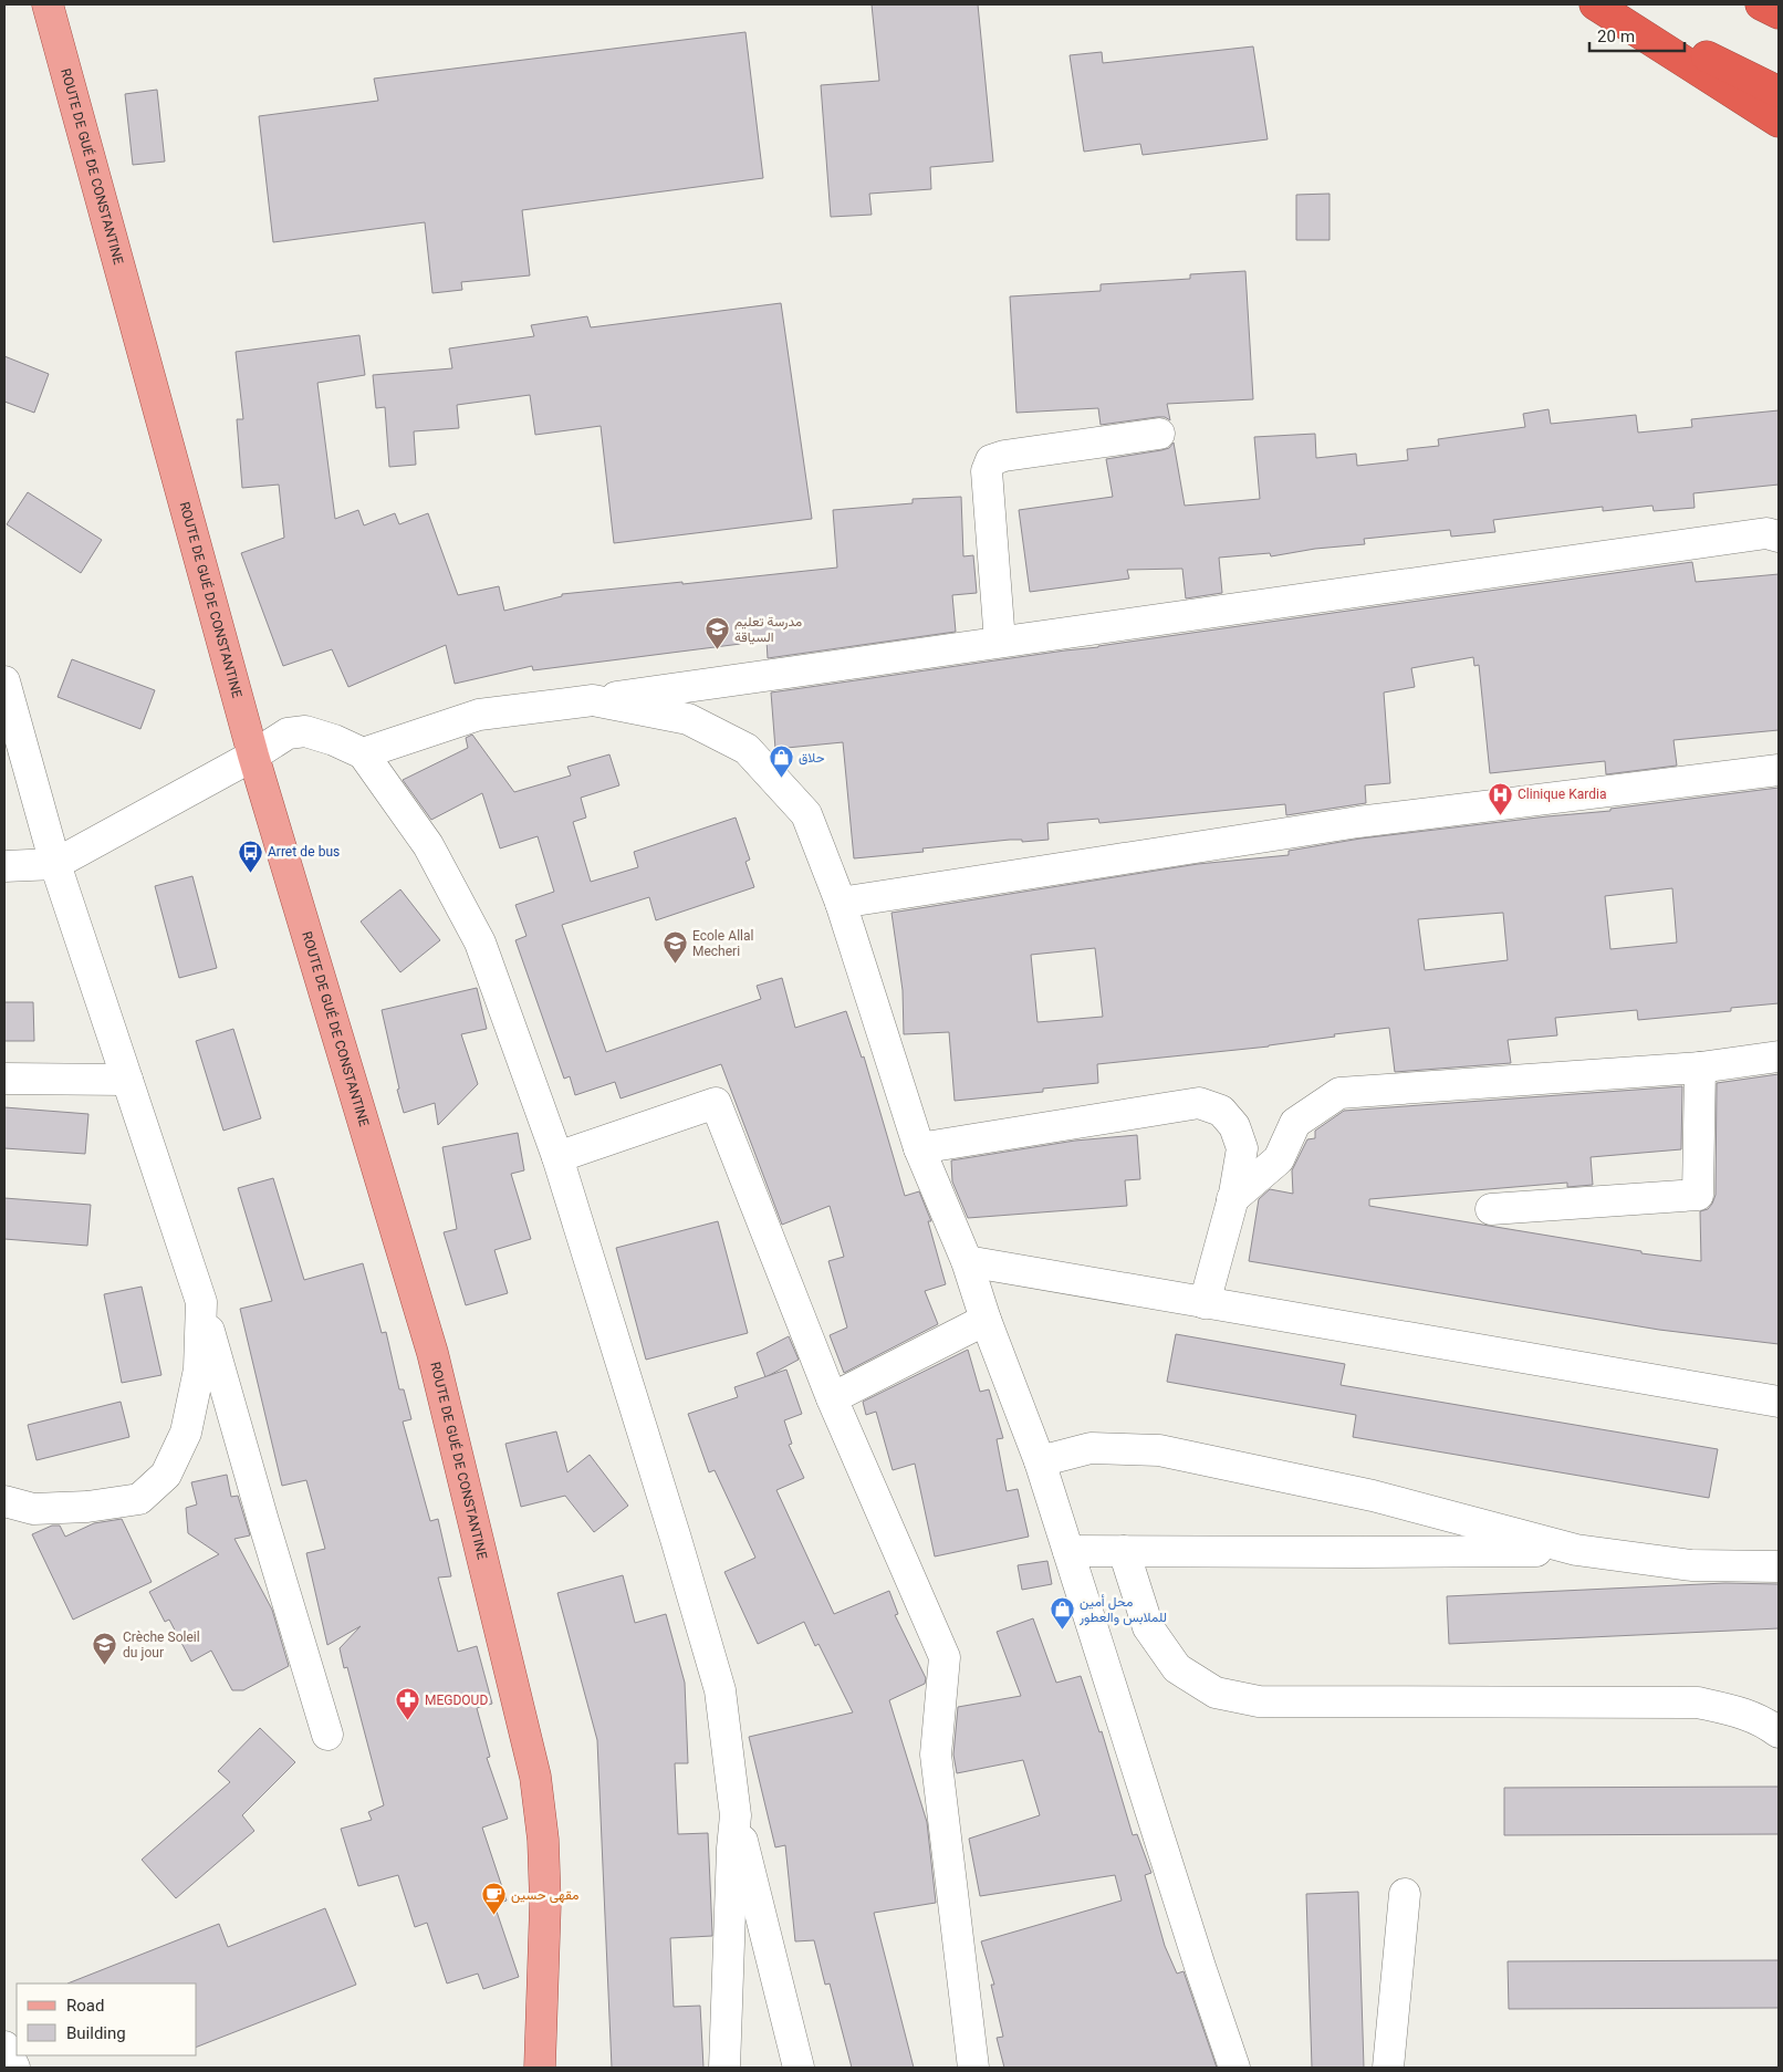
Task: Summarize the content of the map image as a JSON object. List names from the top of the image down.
{
  "streets": {
    "main road": ["ROUTE DE GUÉ DE CONSTANTINE"]
  },
  "places": {
    "school or university": ["مدرسة تعليم السياقة", "Ecole Allal Mecheri", "Crèche Soleil du jour"],
    "shop": ["حلاق", "محل أمين للملابس والعطور"],
    "hospital": ["Clinique Kardia"],
    "bus stop": ["Arret de bus"],
    "pharmacy": ["MEGDOUD"],
    "cafe": ["مقهى حسين"]
  },
  "legend": ["Road", "Building"],
  "scale_bar": "20 m"
}
